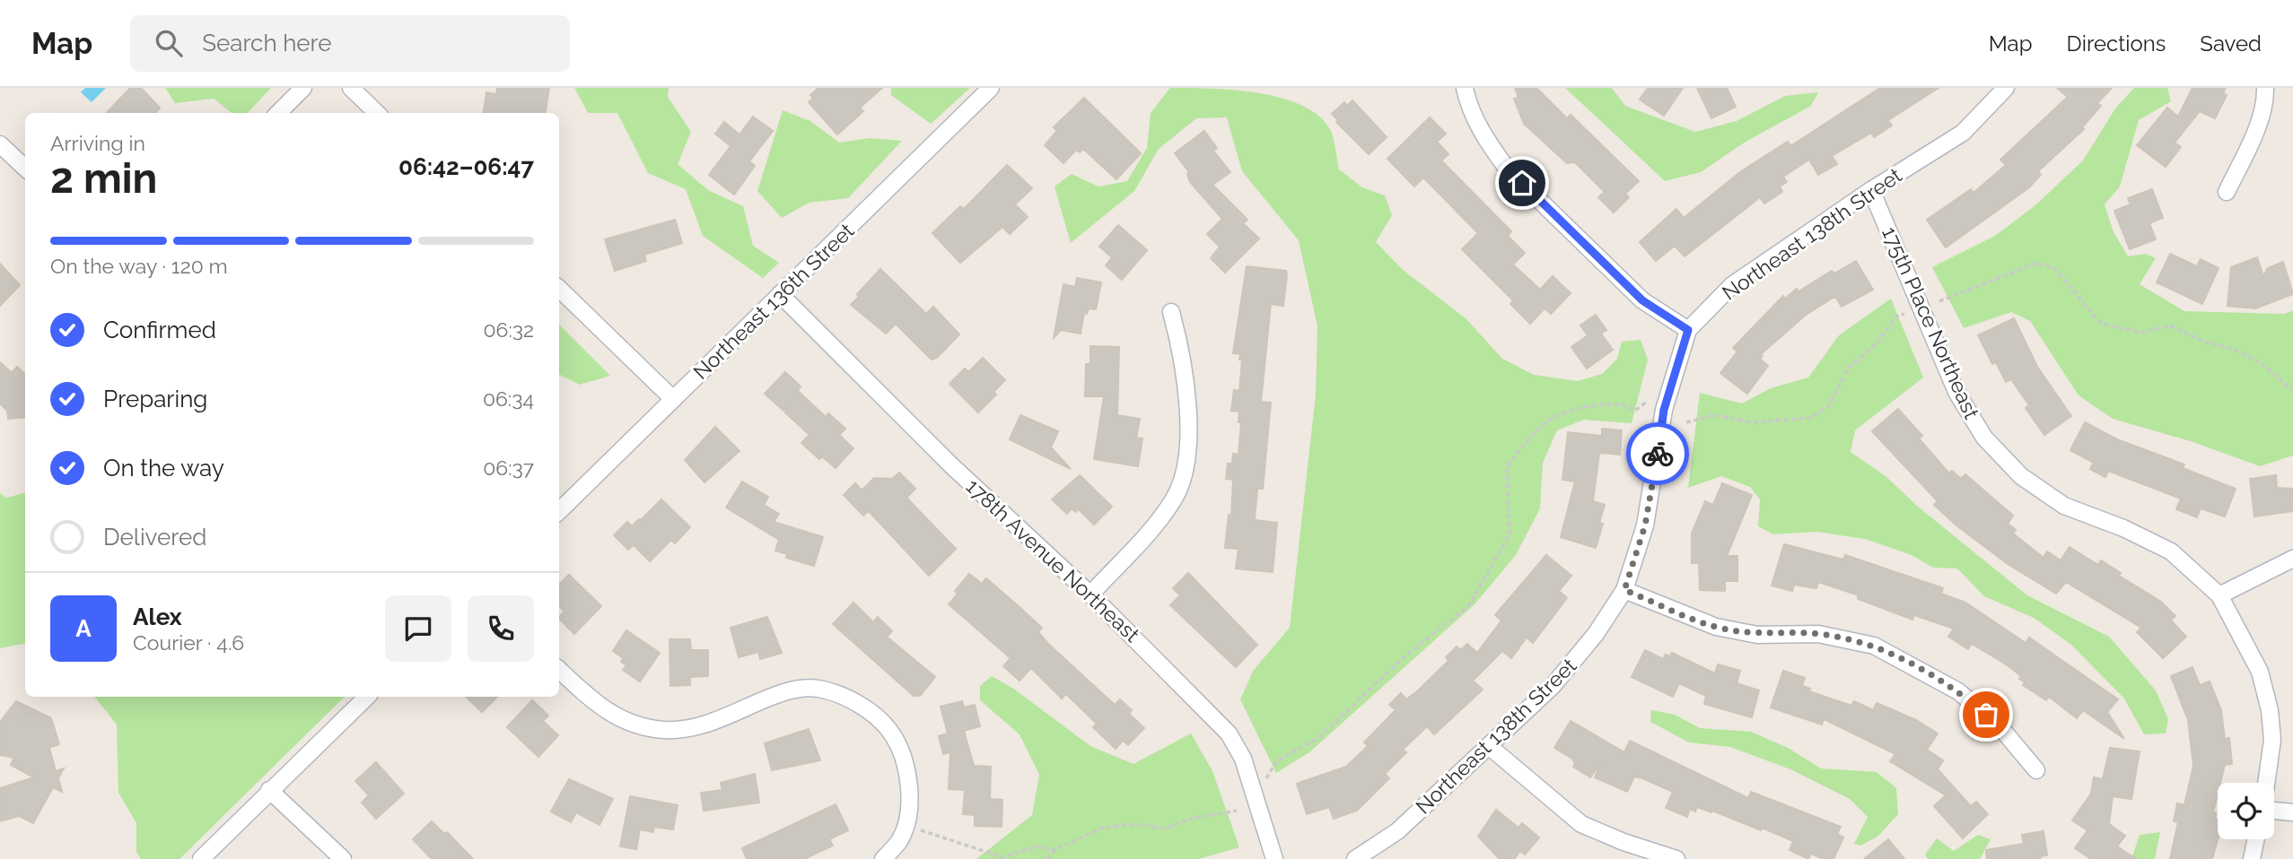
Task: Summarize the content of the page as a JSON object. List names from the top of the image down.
{
  "streets": {
    "street": [
      "Northeast 138th Street",
      "Northeast 136th Street",
      "175th Place Northeast",
      "178th Avenue Northeast"
    ]
  },
  "crossings": [
    ["Northeast 138th Street", "175th Place Northeast"],
    ["Northeast 136th Street", "178th Avenue Northeast"]
  ],
  "page": {
    "header": "Map",
    "search": "Search here",
    "nav": ["Map", "Directions", "Saved"],
    "heading": ["2 min", "Arriving in", "06:42–06:47"],
    "panel": ["Alex", "Courier · 4.6"],
    "bar": "On the way · 120 m",
    "list": [
      ["Confirmed", "06:32"],
      ["Preparing", "06:34"],
      ["On the way", "06:37"],
      "Delivered"
    ],
    "round": "A"
  }
}
